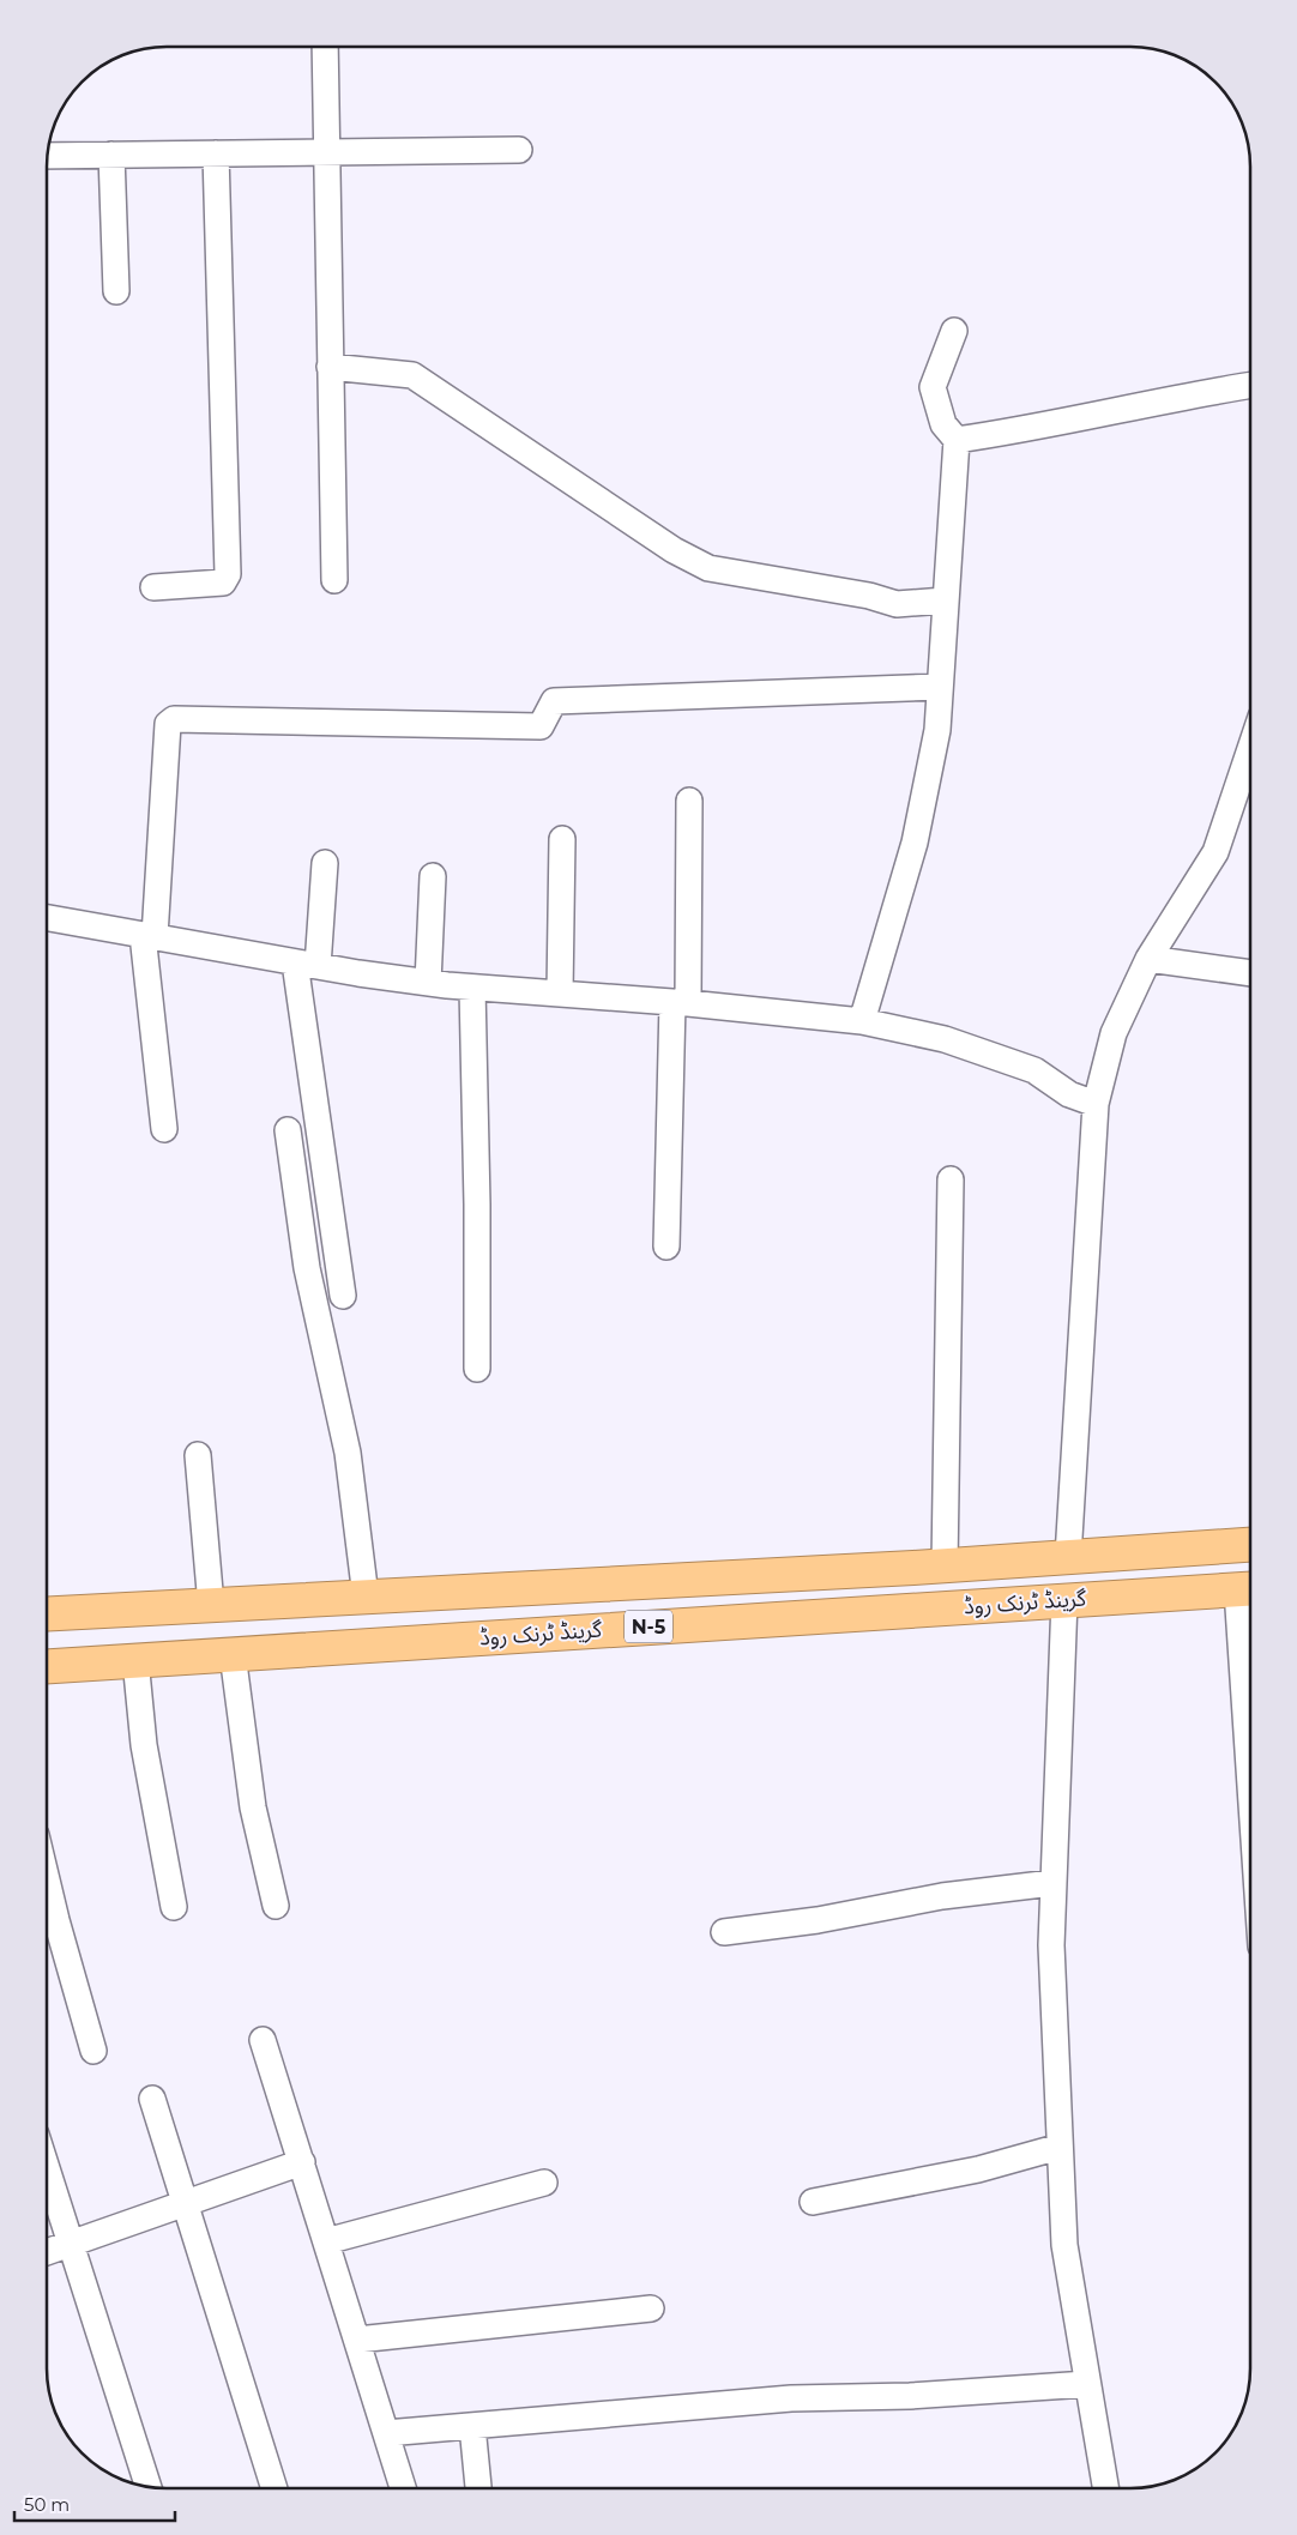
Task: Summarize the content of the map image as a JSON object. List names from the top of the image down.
{
  "streets": {
    "highway": ["گرینڈ ٹرنک روڈ", "N-5"]
  },
  "scale_bar": "50 m"
}
